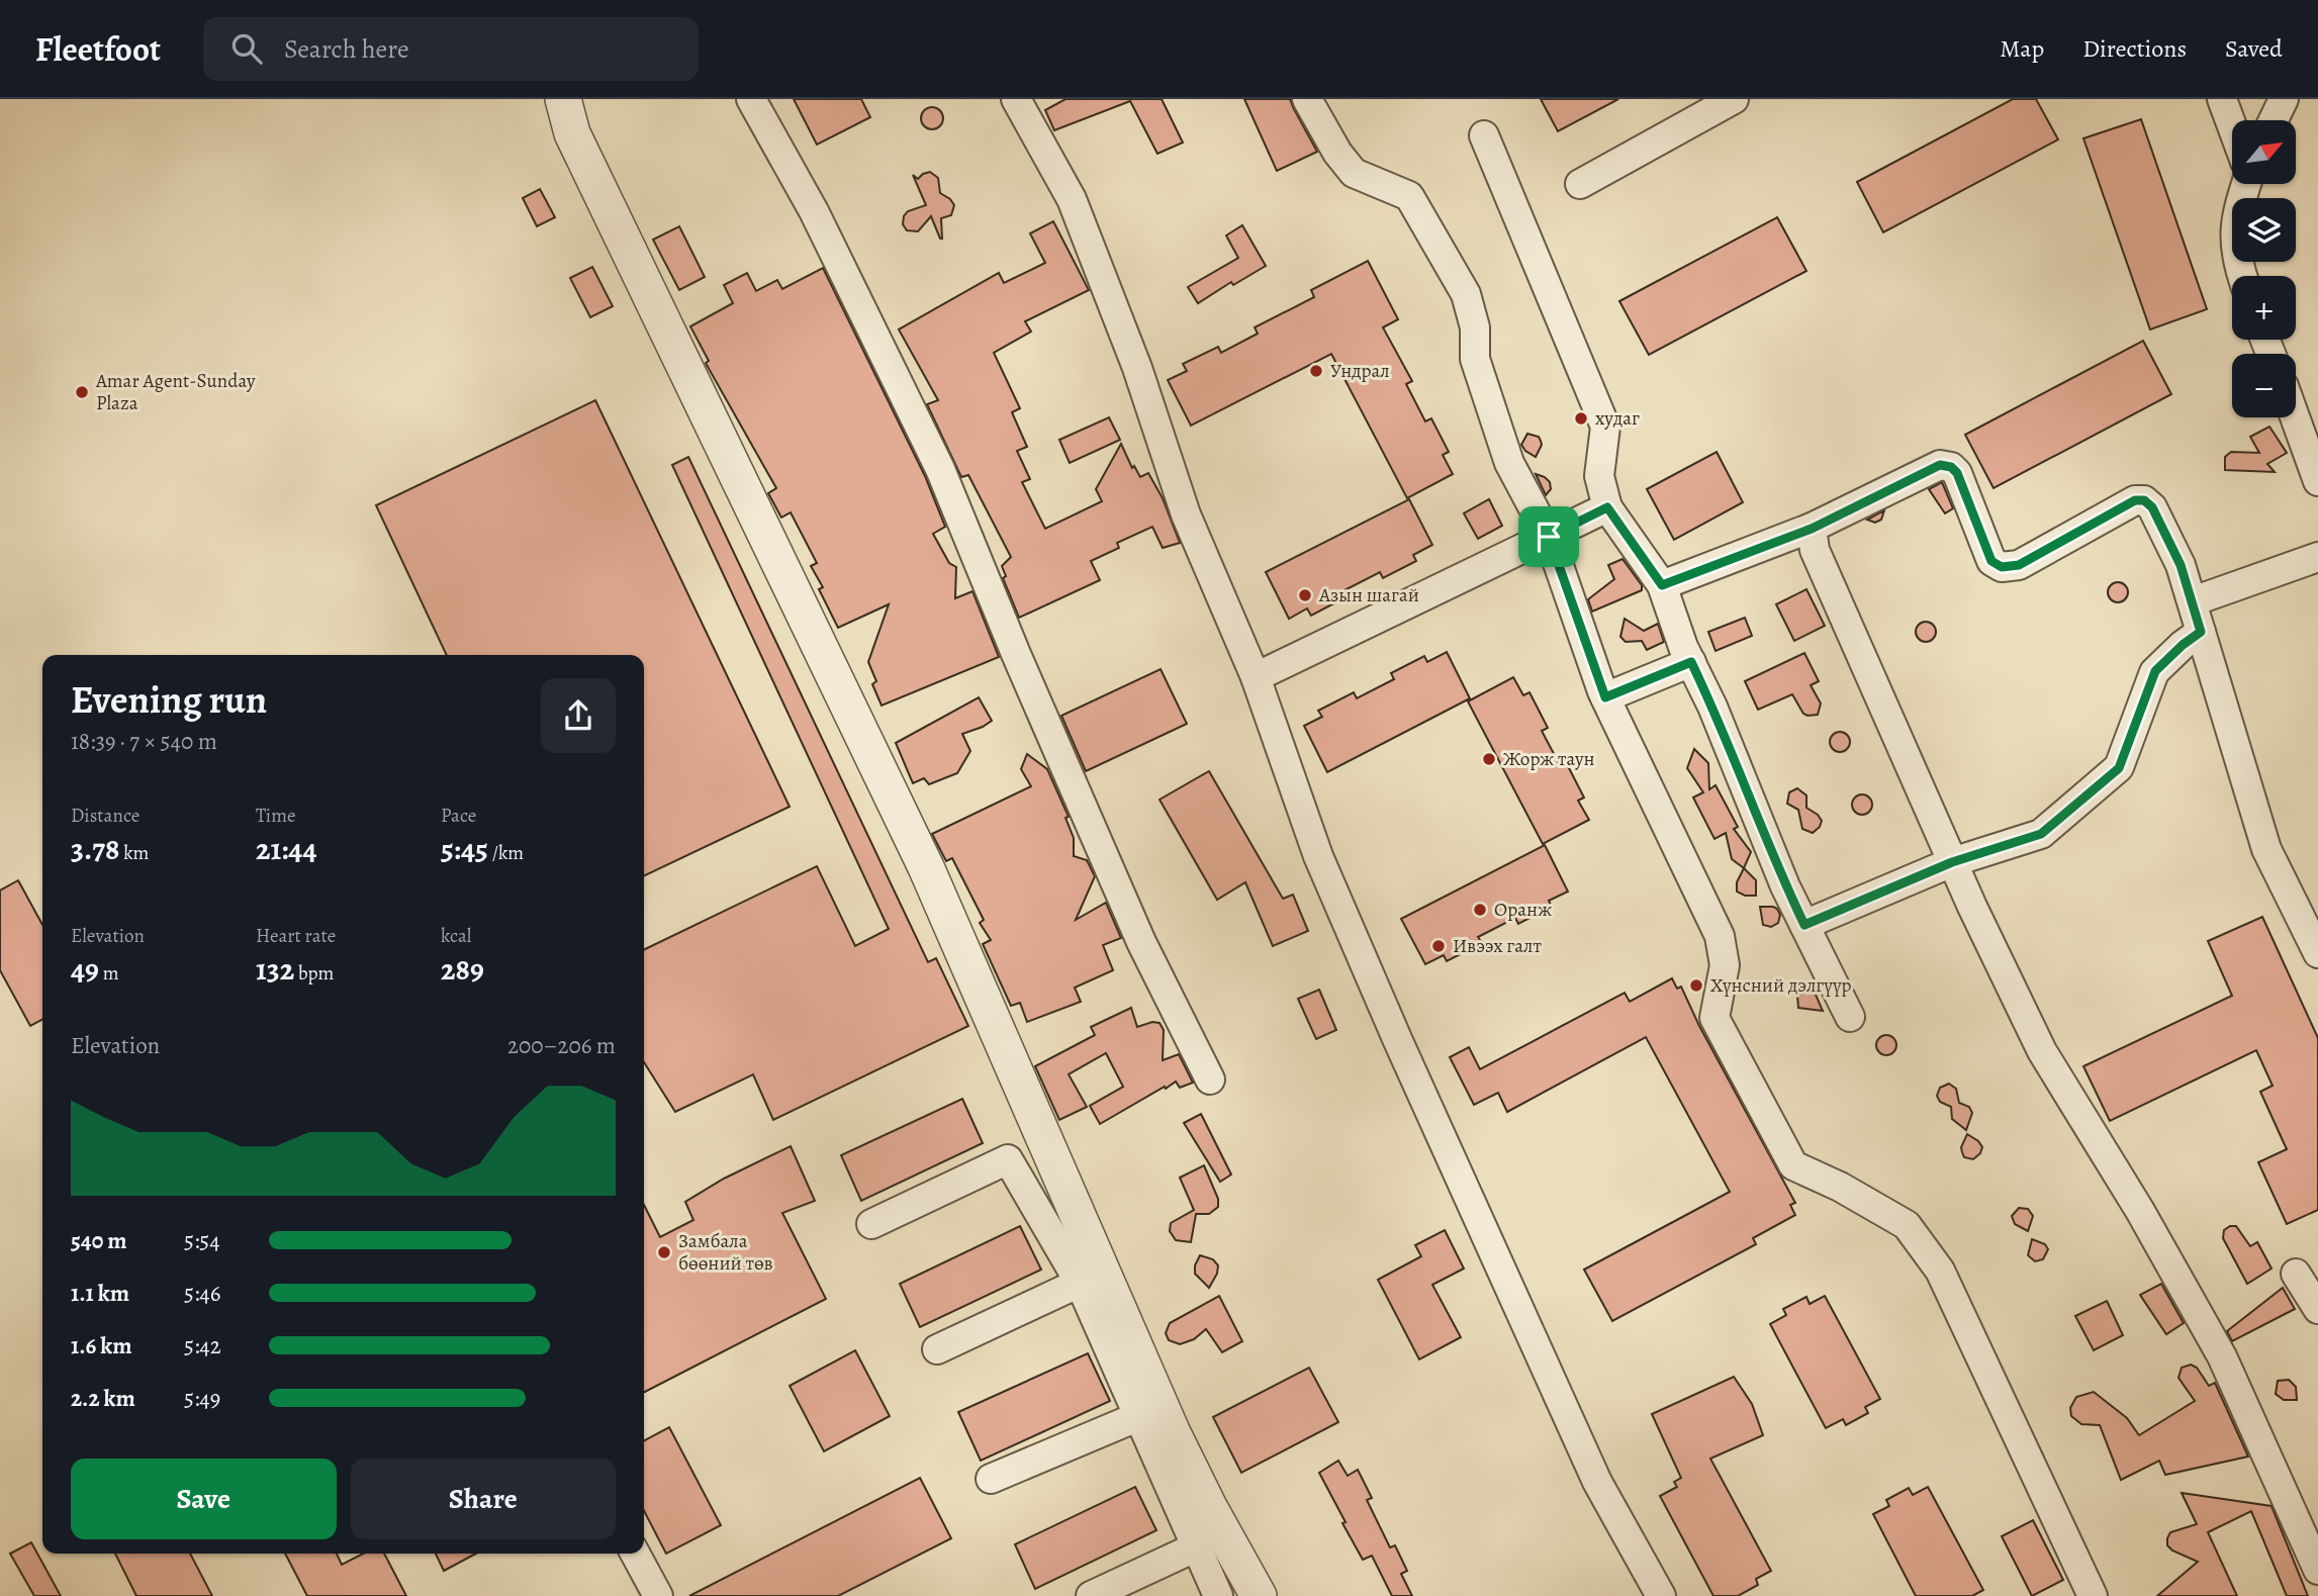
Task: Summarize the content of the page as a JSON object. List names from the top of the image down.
{
  "places": [
    "Ундрал",
    "Amar Agent-Sunday Plaza",
    "худаг",
    "Азын шагай",
    "Жорж таун",
    "Оранж",
    "Ивээх галт",
    "Хүнсний дэлгүүр",
    "Замбала бөөний төв"
  ],
  "north": "top right",
  "page": {
    "header": "Fleetfoot",
    "search": "Search here",
    "nav": ["Map", "Directions", "Saved"],
    "map_buttons": ["+", "−"],
    "heading": ["Evening run", "18:39 · 7 × 540 m"],
    "stats": [
      ["Distance", "3.78 km"],
      ["Time", "21:44"],
      ["Pace", "5:45 /km"],
      ["Elevation", "49 m"],
      ["Heart rate", "132 bpm"],
      ["kcal", "289"]
    ],
    "chart": ["Elevation", "200–206 m"],
    "list": [
      {
        "name": "540 m",
        "note": "5:54"
      },
      {
        "name": "1.1 km",
        "note": "5:46"
      },
      {
        "name": "1.6 km",
        "note": "5:42"
      },
      {
        "name": "2.2 km",
        "note": "5:49"
      }
    ],
    "buttons": ["Save", "Share"]
  }
}
